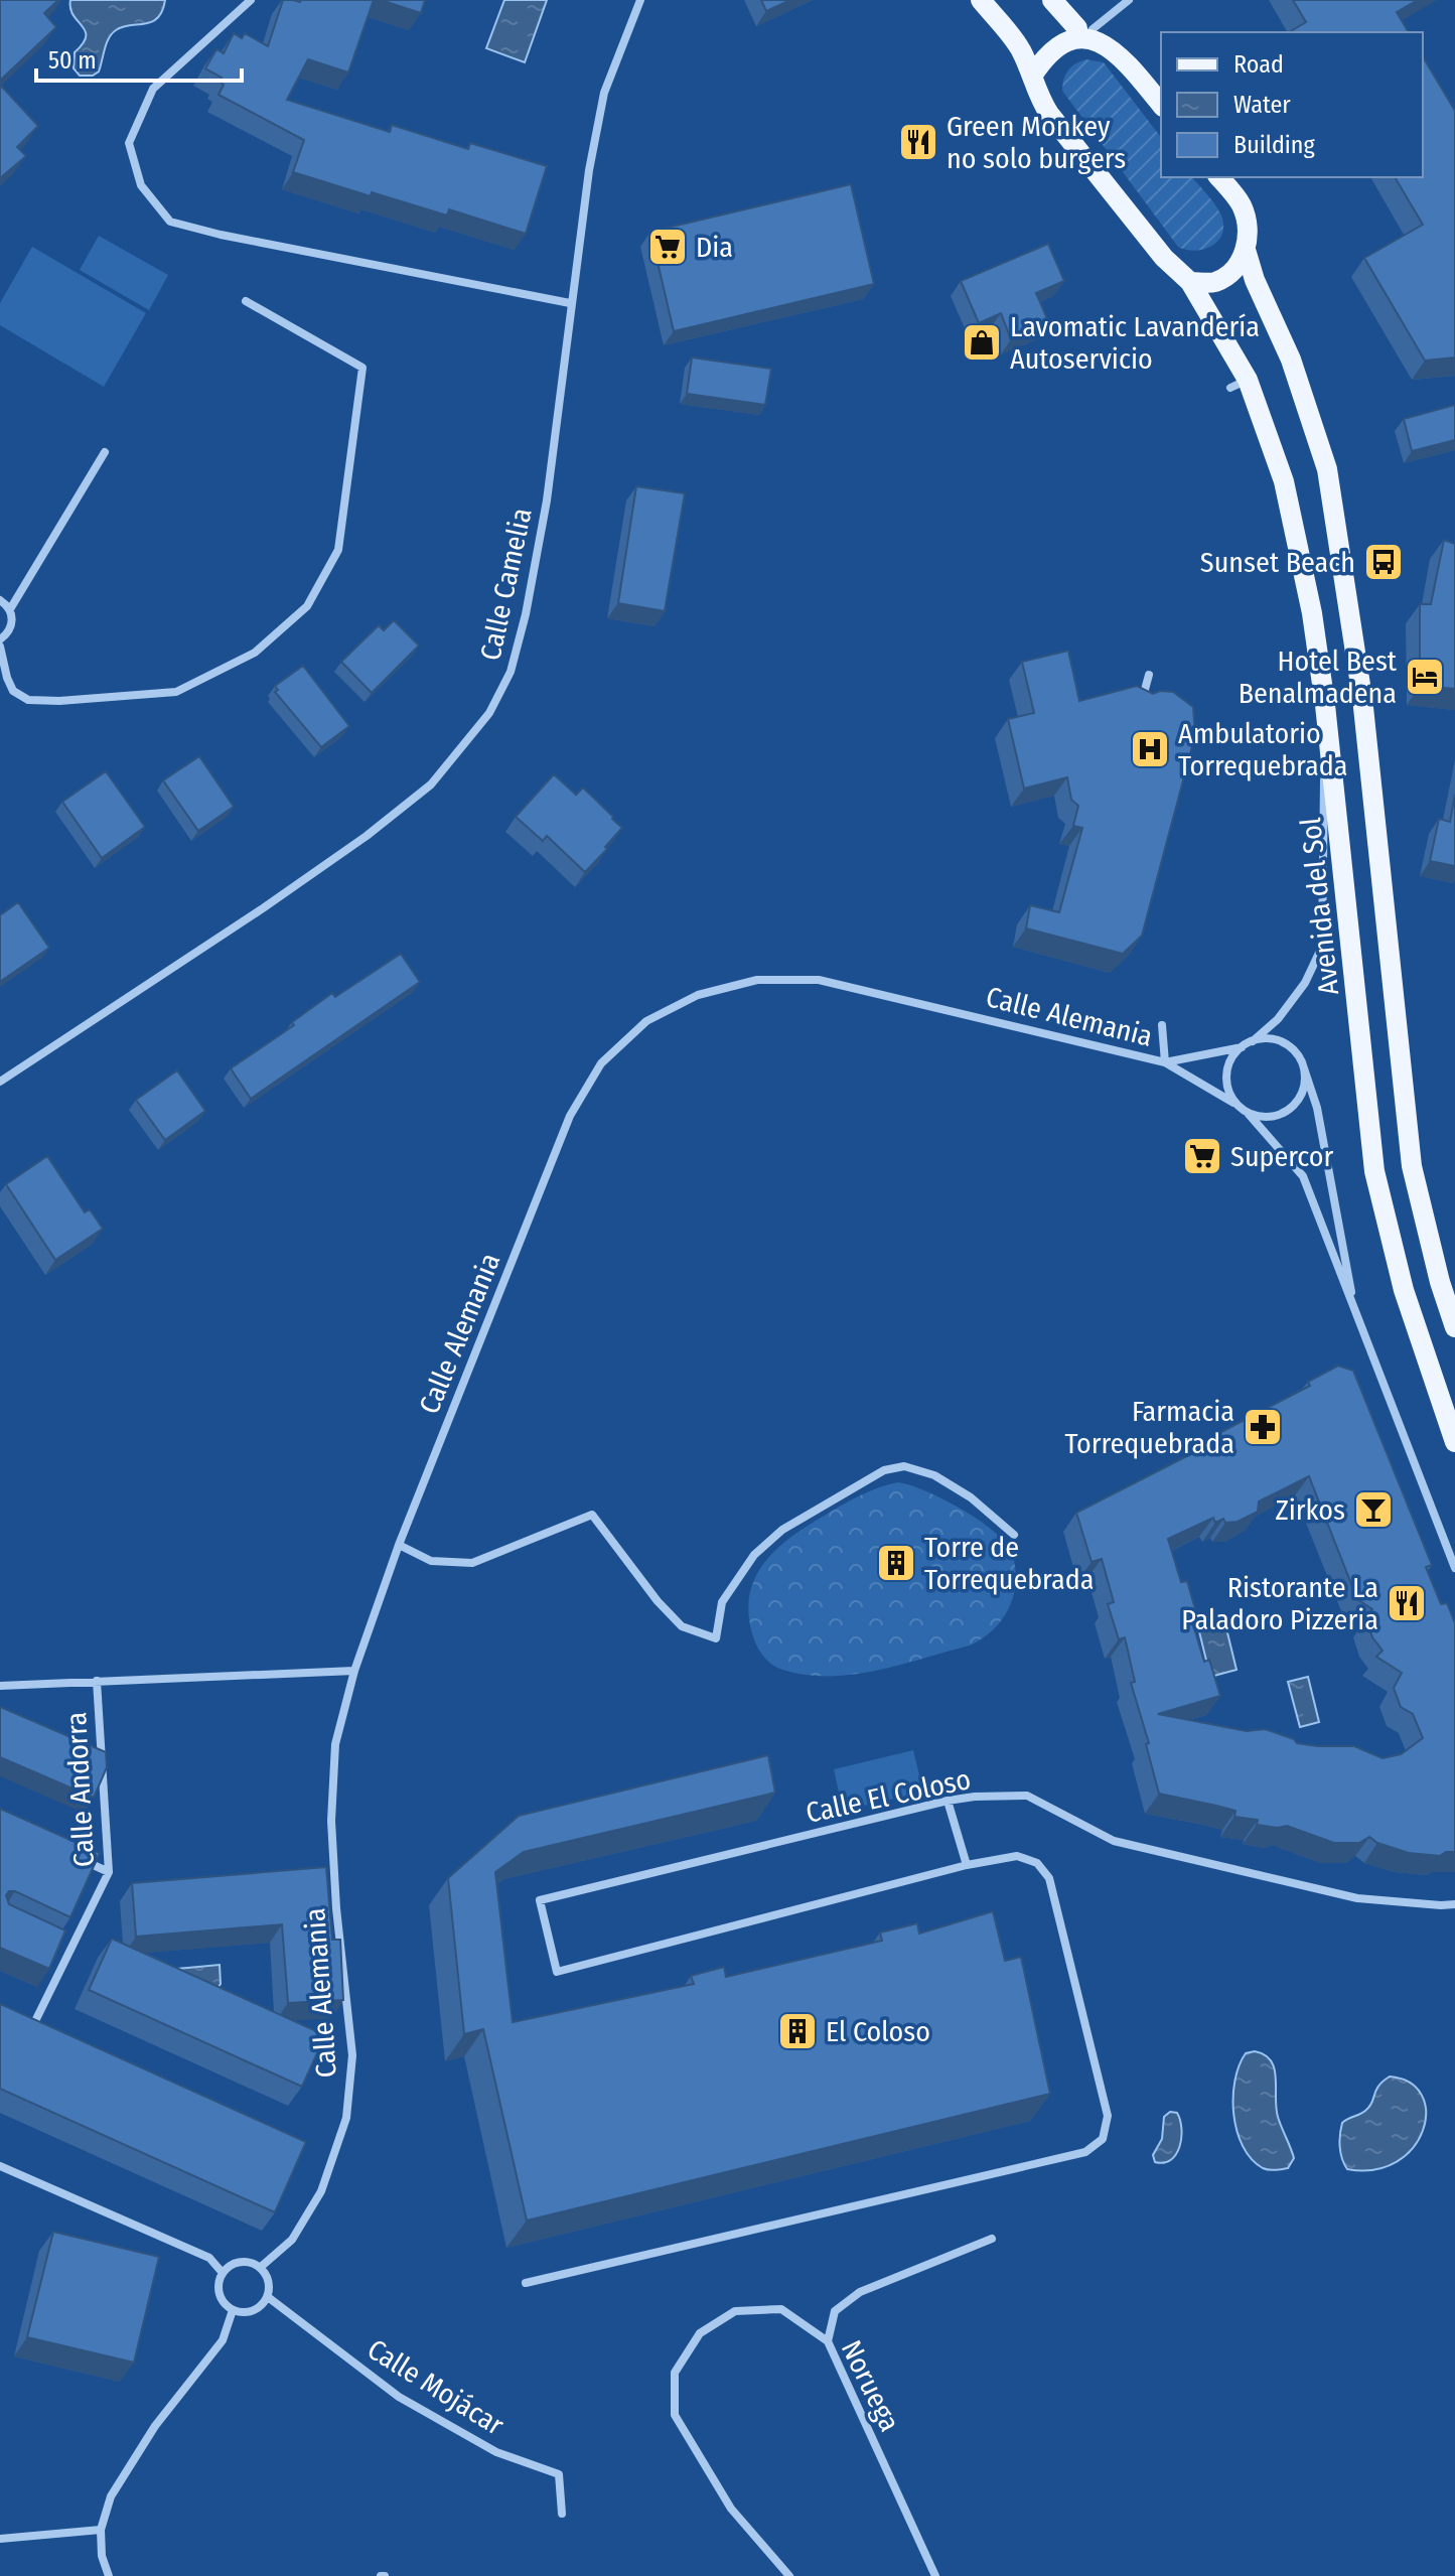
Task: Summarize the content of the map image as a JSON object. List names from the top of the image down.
{
  "streets": {
    "main road": ["Avenida del Sol"],
    "street": [
      "Calle Camelia",
      "Calle Alemania",
      "Calle Andorra",
      "Calle El Coloso",
      "Noruega",
      "Calle Mojácar"
    ]
  },
  "crossings": [
    ["Calle Alemania", "Calle Andorra"],
    ["Calle Alemania", "Calle Mojácar"]
  ],
  "places": {
    "restaurant": ["Green Monkey no solo burgers", "Ristorante La Paladoro Pizzeria"],
    "supermarket": ["Dia", "Supercor"],
    "shop": ["Lavomatic Lavandería Autoservicio"],
    "bus stop": ["Sunset Beach"],
    "hotel": ["Hotel Best Benalmadena"],
    "hospital": ["Ambulatorio Torrequebrada"],
    "pharmacy": ["Farmacia Torrequebrada"],
    "bar": ["Zirkos"],
    "building": ["Torre de Torrequebrada", "El Coloso"]
  },
  "legend": ["Road", "Water", "Building"],
  "scale_bar": "50 m"
}
